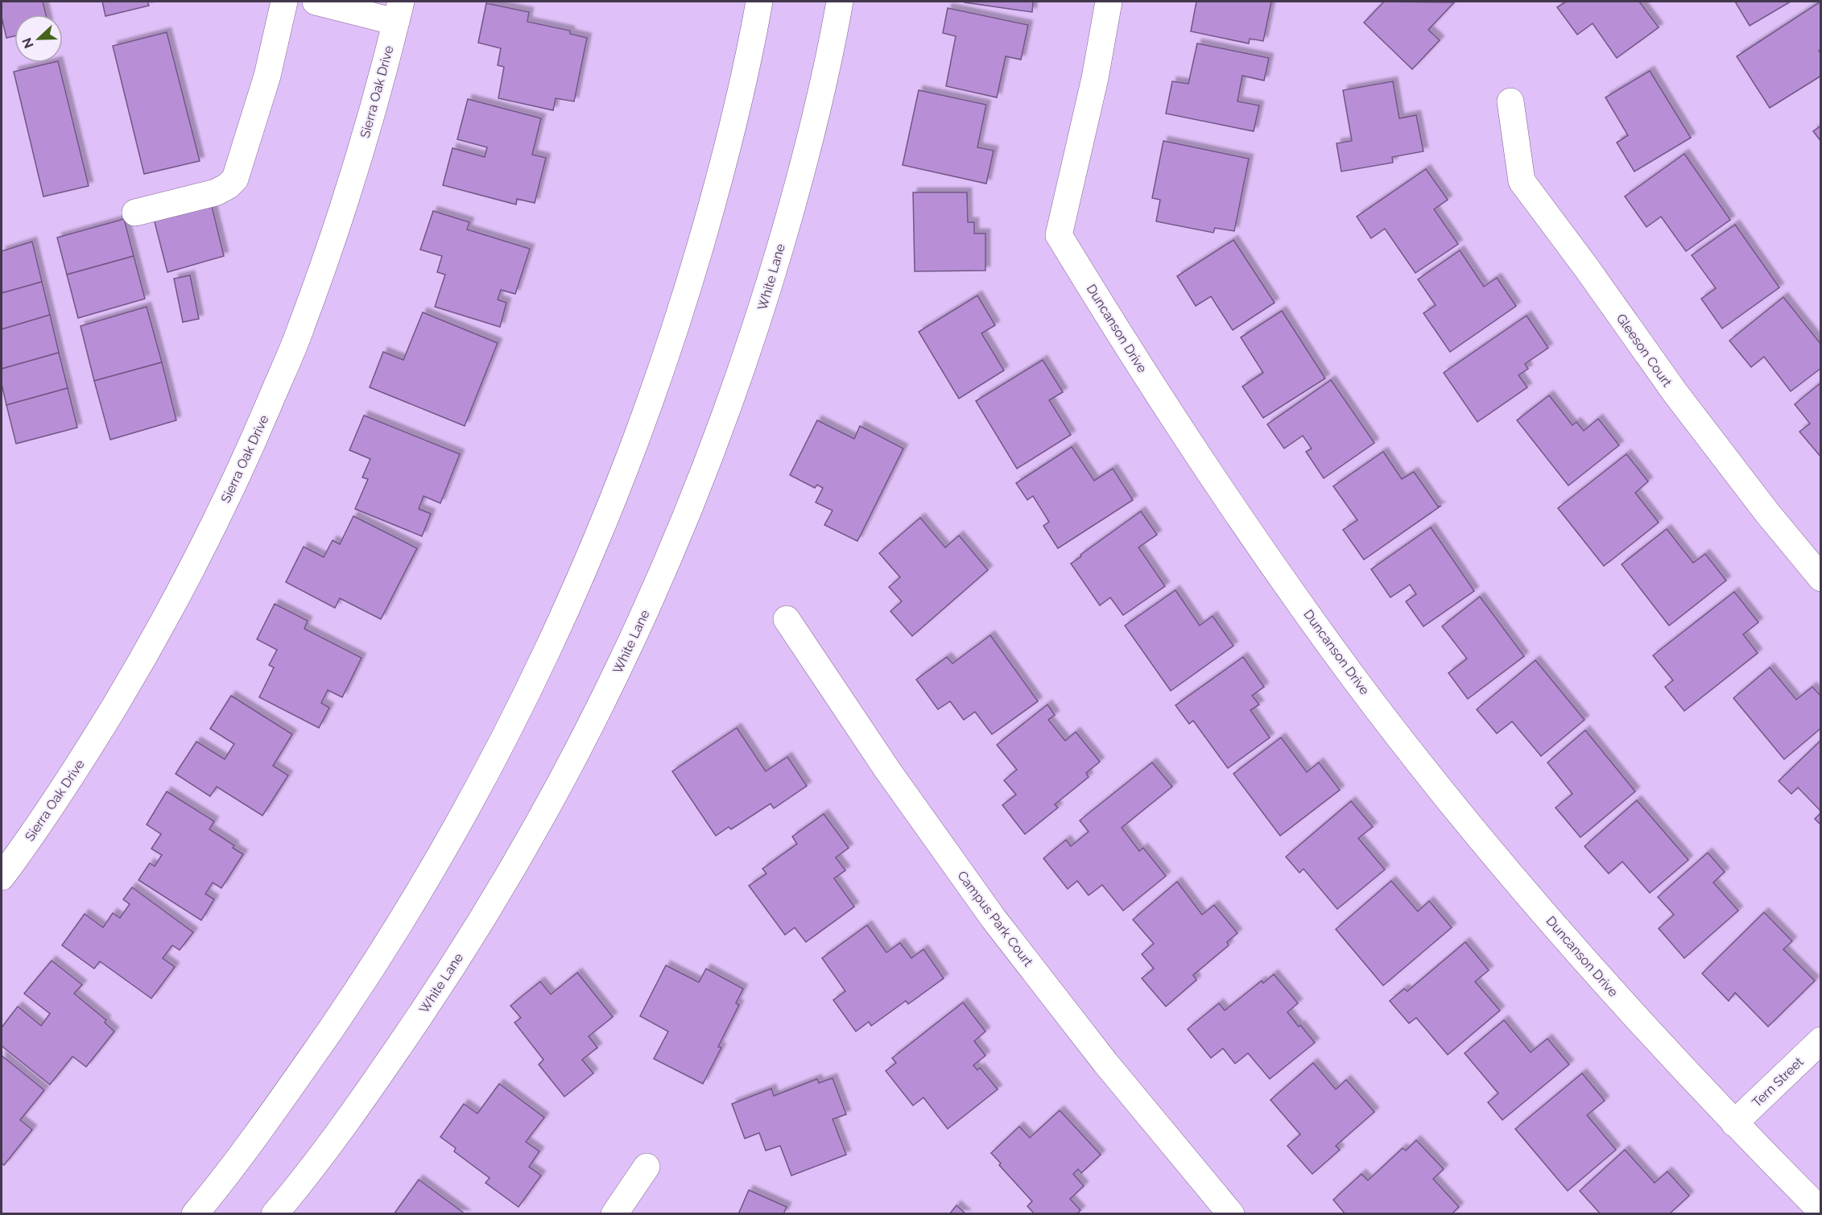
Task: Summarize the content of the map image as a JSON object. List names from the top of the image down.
{
  "streets": {
    "street": [
      "Sierra Oak Drive",
      "White Lane",
      "Duncanson Drive",
      "Gleeson Court",
      "Campus Park Court",
      "Tern Street"
    ]
  },
  "crossings": [
    ["Duncanson Drive", "Tern Street"]
  ],
  "north": "left"
}
